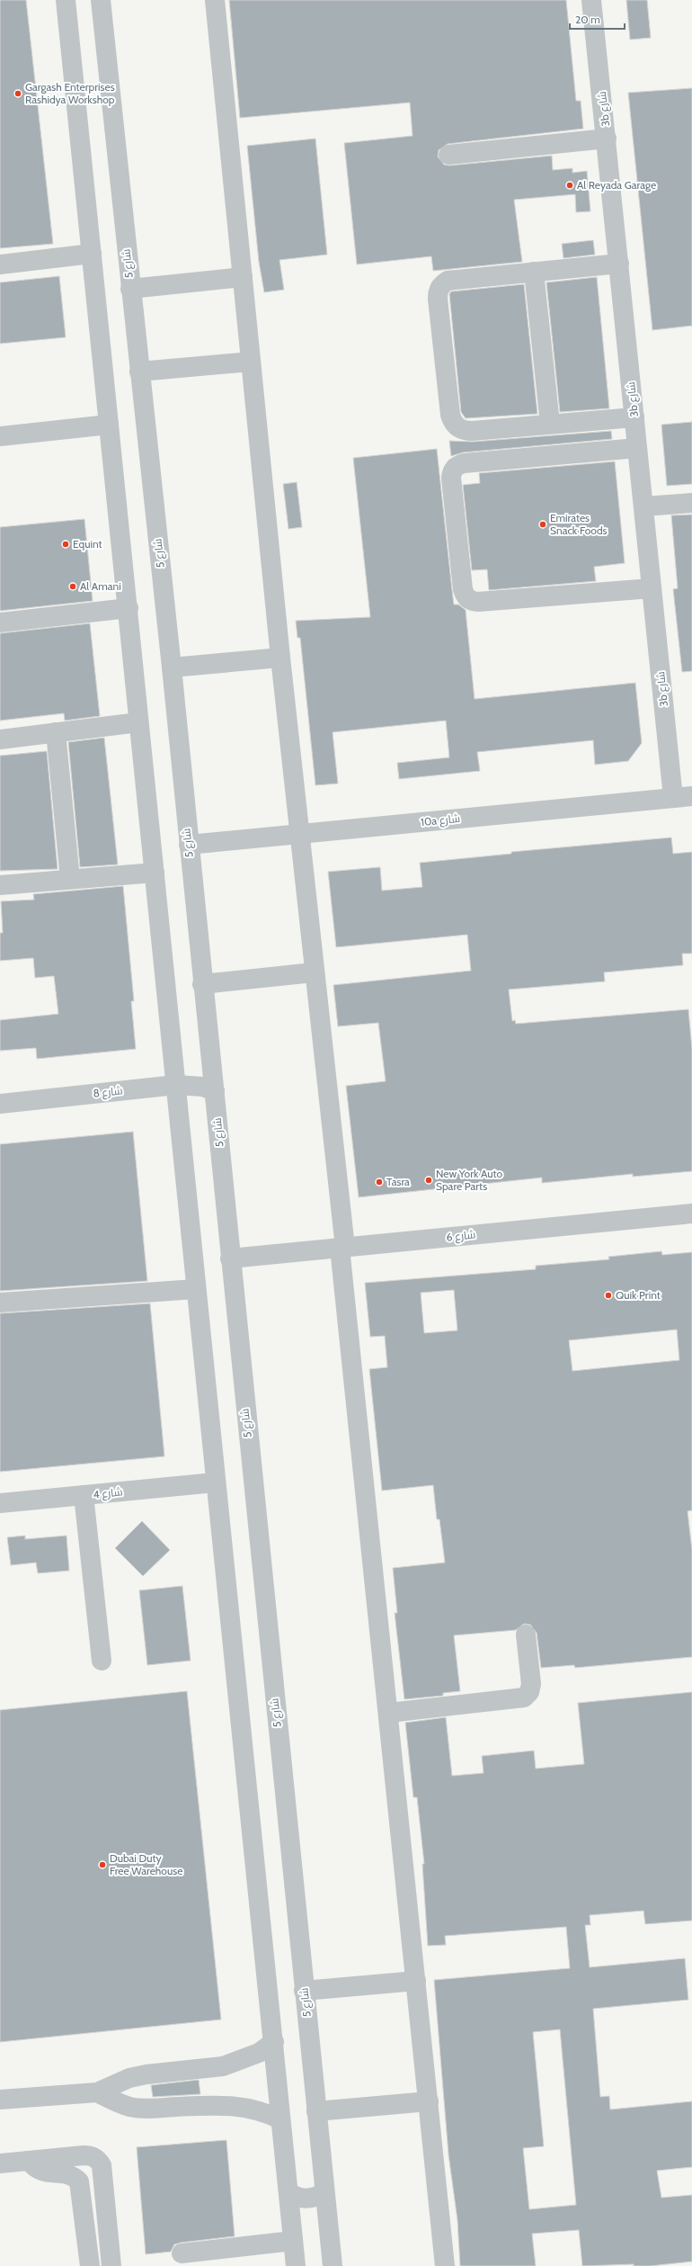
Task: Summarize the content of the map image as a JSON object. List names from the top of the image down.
{
  "streets": {
    "street": [
      "3b شارع",
      "شارع 5",
      "10a شارع",
      "شارع 8",
      "شارع 6",
      "شارع 4"
    ]
  },
  "crossings": [
    ["3b شارع", "10a شارع"],
    ["شارع 5", "10a شارع"],
    ["شارع 5", "شارع 8"],
    ["شارع 5", "شارع 6"]
  ],
  "places": [
    "Gargash Enterprises Rashidya Workshop",
    "Al Reyada Garage",
    "Emirates Snack Foods",
    "Equint",
    "Al Amani",
    "New York Auto Spare Parts",
    "Tasra",
    "Quik Print",
    "Dubai Duty Free Warehouse"
  ],
  "scale_bar": "20 m"
}
